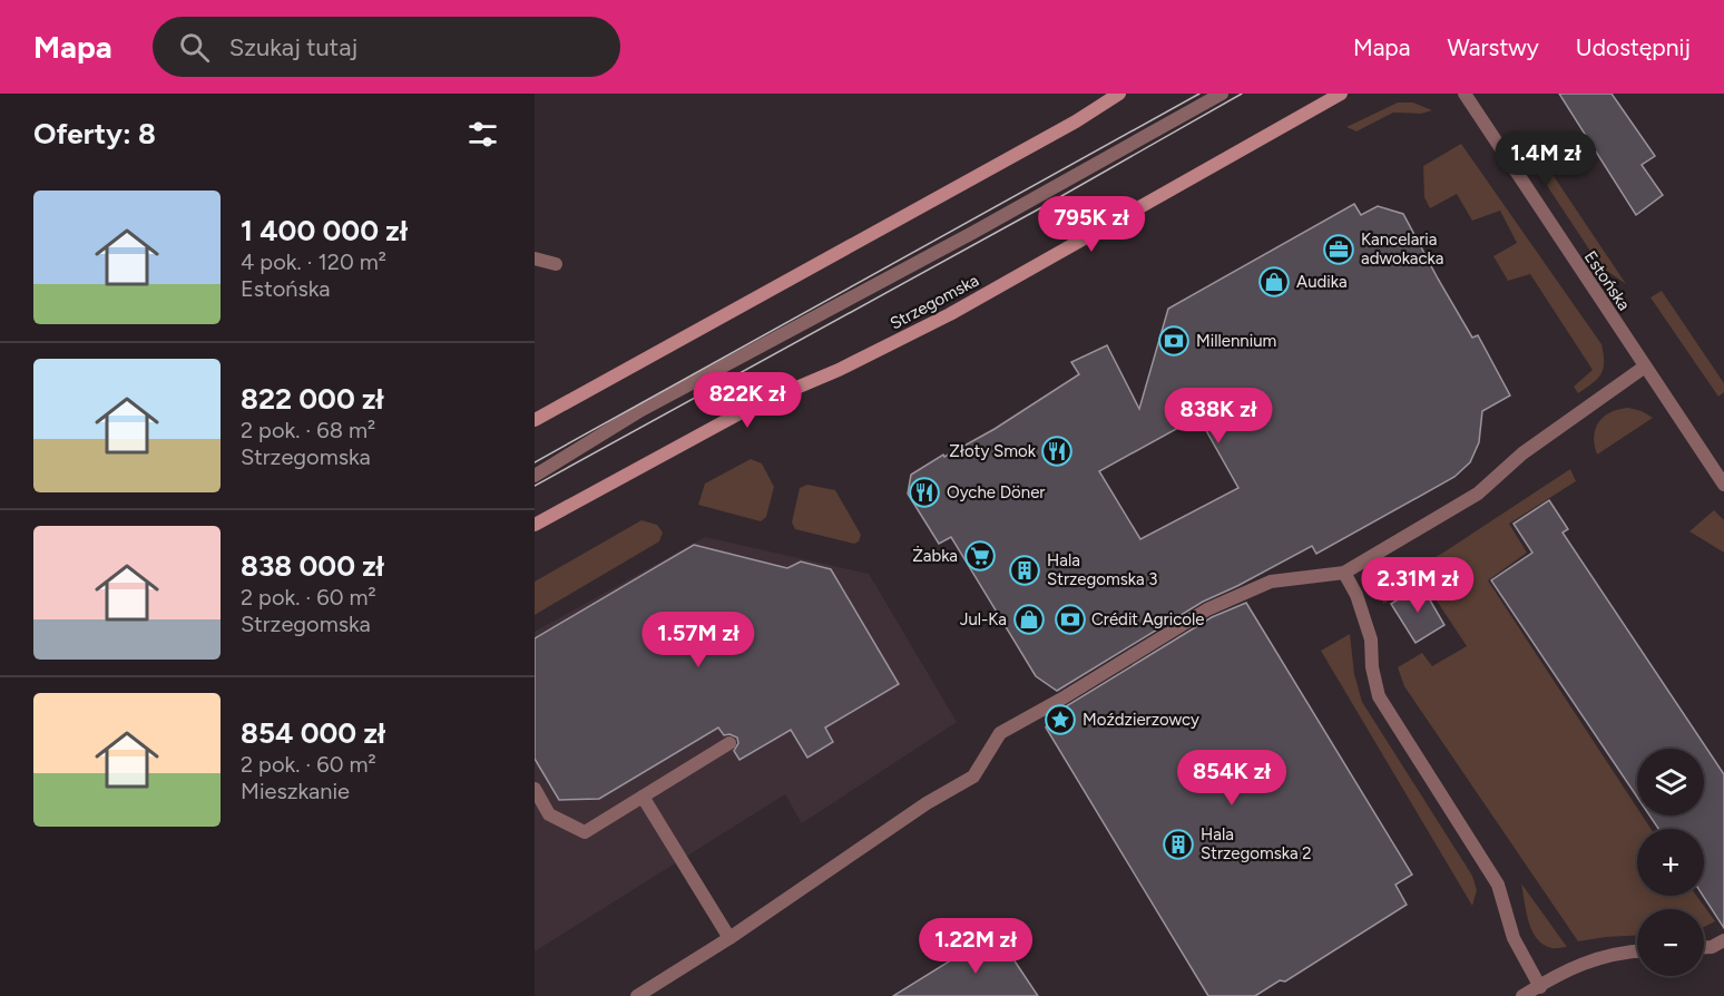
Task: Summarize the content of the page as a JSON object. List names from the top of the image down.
{
  "streets": {
    "main road": ["Strzegomska"],
    "street": ["Estońska"]
  },
  "places": {
    "office": ["Kancelaria adwokacka"],
    "shop": ["Audika", "Jul-Ka"],
    "bank": ["Millennium", "Crédit Agricole"],
    "restaurant": ["Złoty Smok", "Oyche Döner"],
    "supermarket": ["Żabka"],
    "building": ["Hala Strzegomska 3", "Hala Strzegomska 2"],
    "place": ["Moździerzowcy"]
  },
  "page": {
    "header": "Mapa",
    "search": "Szukaj tutaj",
    "nav": ["Mapa", "Warstwy", "Udostępnij"],
    "heading": "Oferty: 8",
    "price": [
      "1.4M zł",
      "795K zł",
      "822K zł",
      "838K zł",
      "2.31M zł",
      "1.57M zł",
      "854K zł",
      "1.22M zł"
    ],
    "list": [
      {
        "name": "1 400 000 zł",
        "note": "4 pok. · 120 m² · Estońska"
      },
      {
        "name": "822 000 zł",
        "note": "2 pok. · 68 m² · Strzegomska"
      },
      {
        "name": "838 000 zł",
        "note": "2 pok. · 60 m² · Strzegomska"
      },
      {
        "name": "854 000 zł",
        "note": "2 pok. · 60 m² · Mieszkanie"
      }
    ],
    "map_buttons": ["+", "−"]
  }
}
